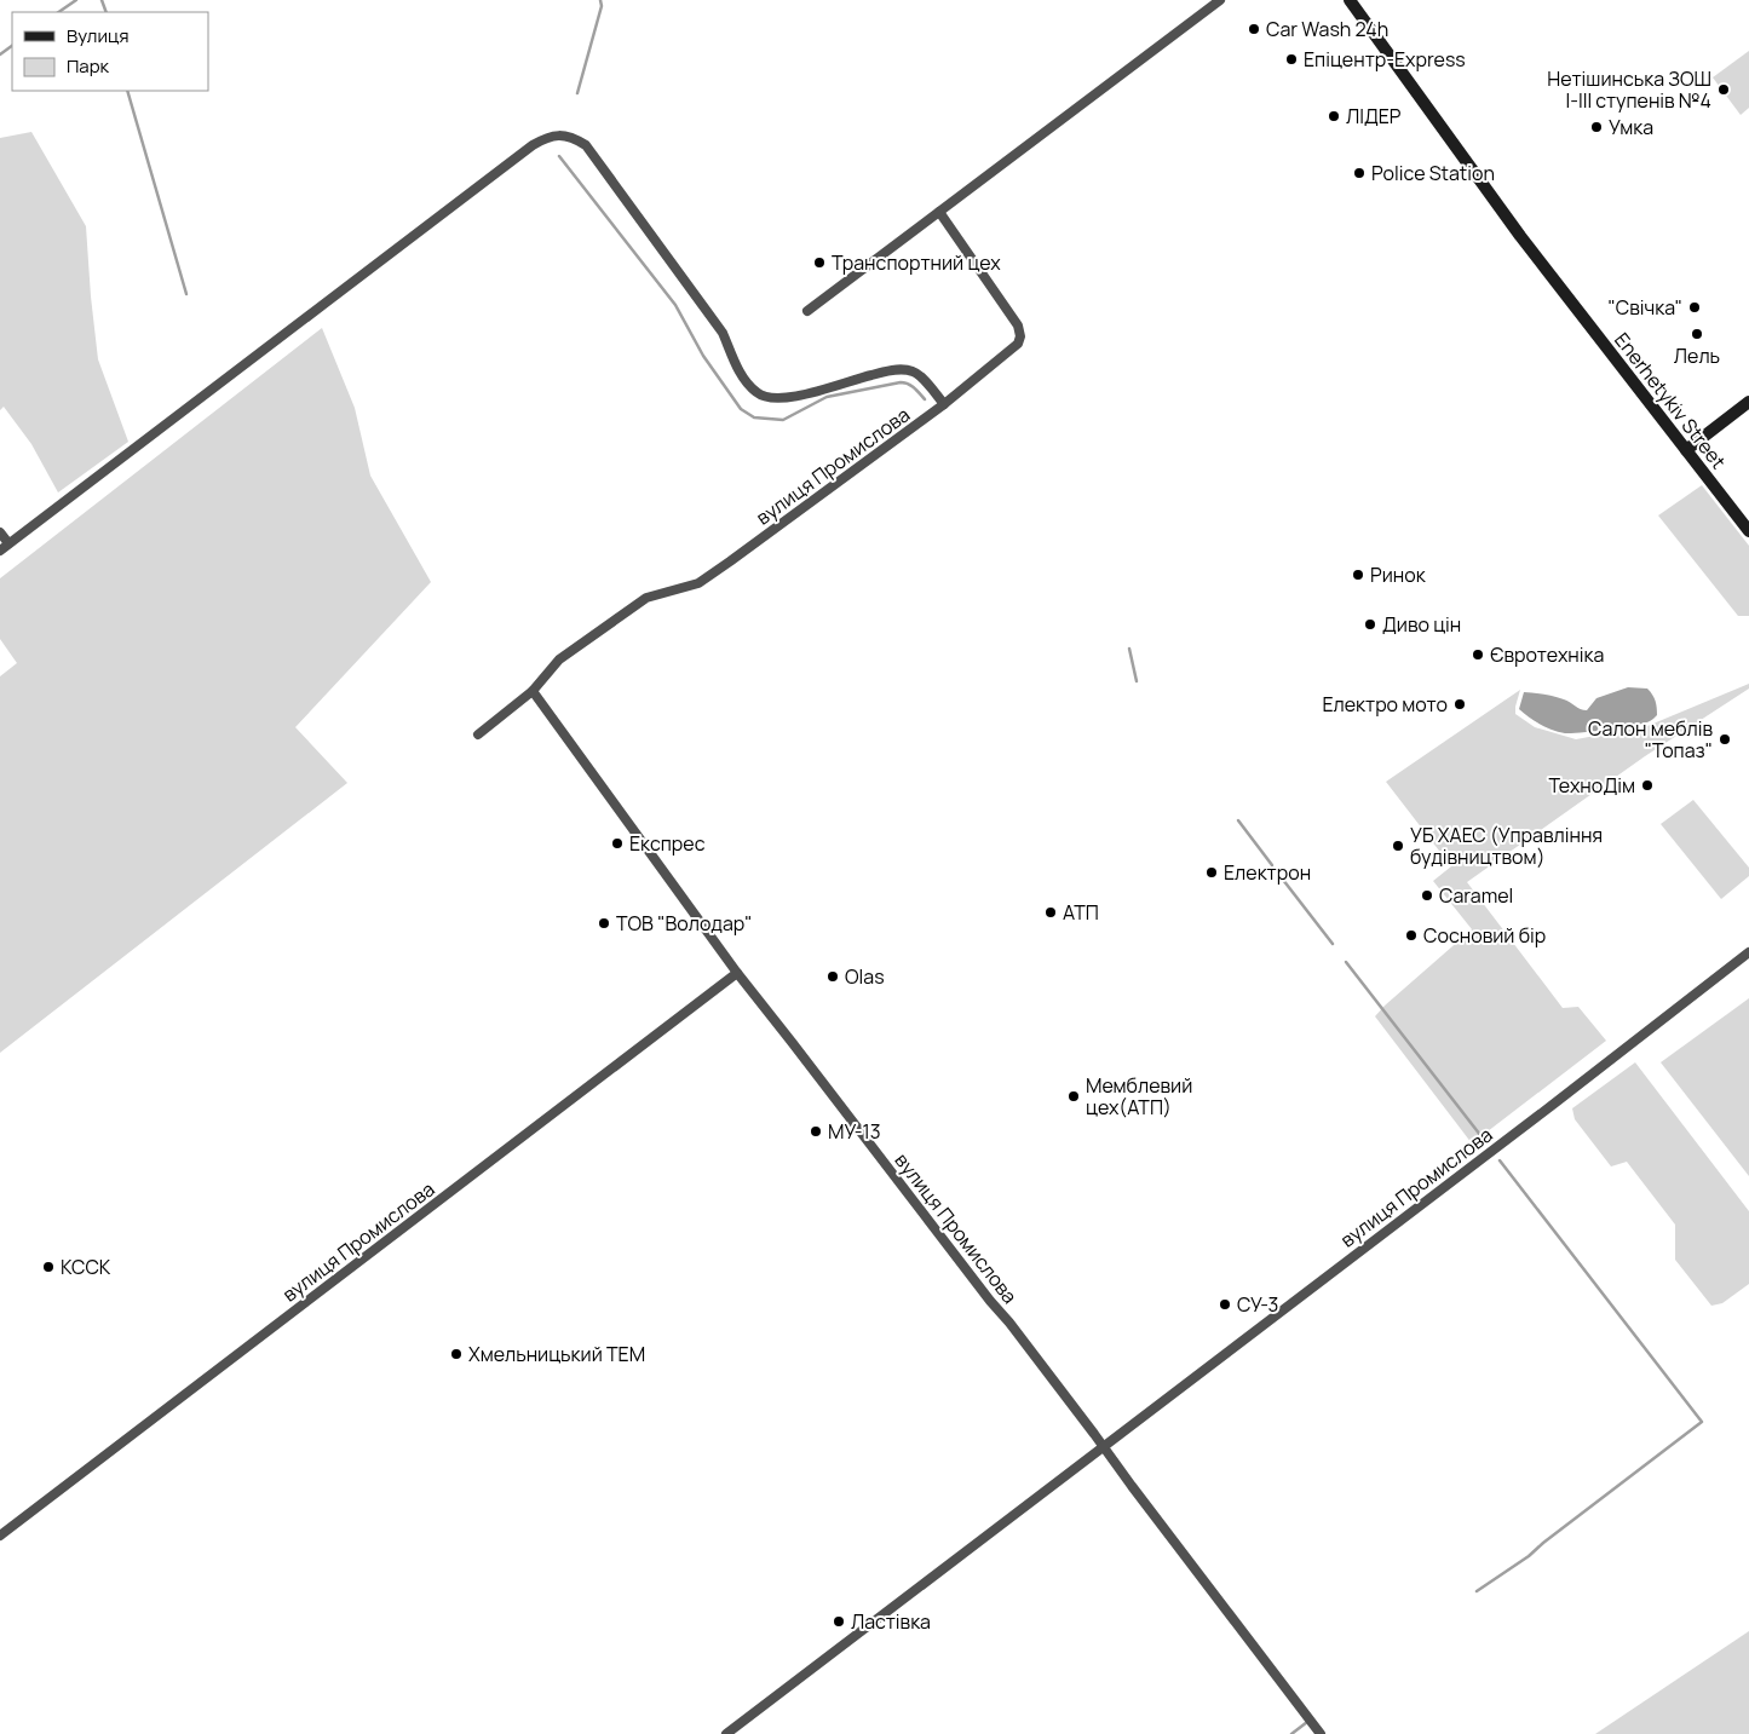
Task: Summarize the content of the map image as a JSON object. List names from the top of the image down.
{
  "streets": {
    "main road": ["Enerhetykiv Street"],
    "street": ["вулиця Промислова"]
  },
  "places": [
    "Car Wash 24h",
    "Епіцентр-Express",
    "Нетішинська ЗОШ І-ІІІ ступенів №4",
    "ЛІДЕР",
    "Умка",
    "Police Station",
    "Транспортний цех",
    "\"Свічка\"",
    "Лель",
    "Ринок",
    "Диво цін",
    "Євротехніка",
    "Електро мото",
    "Салон меблів \"Топаз\"",
    "ТехноДім",
    "Експрес",
    "УБ ХАЕС (Управління будівництвом)",
    "Електрон",
    "Caramel",
    "АТП",
    "ТОВ \"Володар\"",
    "Сосновий бір",
    "Olas",
    "Мемблевий цех(АТП)",
    "МУ-13",
    "КССК",
    "СУ-3",
    "Хмельницький ТЕМ",
    "Ластівка"
  ],
  "legend": ["Вулиця", "Парк"]
}
